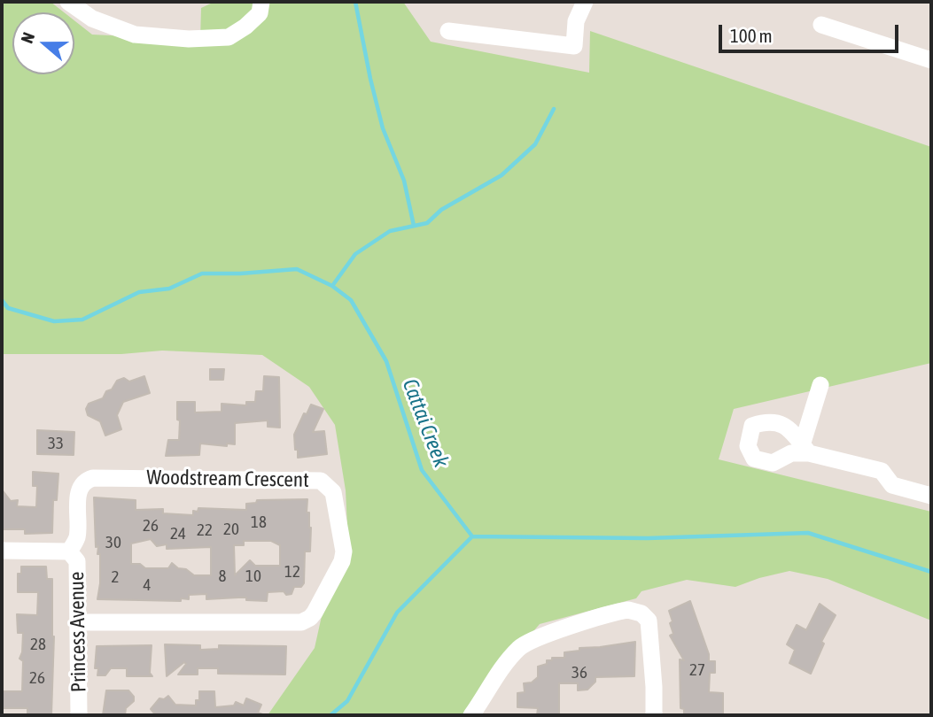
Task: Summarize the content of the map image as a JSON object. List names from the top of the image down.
{
  "streets": {
    "street": ["Woodstream Crescent", "Princess Avenue"]
  },
  "crossings": [
    ["Woodstream Crescent", "Princess Avenue"]
  ],
  "water": ["Cattai Creek"],
  "house_numbers": [
    "33",
    "18",
    "26",
    "20",
    "22",
    "24",
    "30",
    "12",
    "8",
    "10",
    "2",
    "4",
    "28",
    "27",
    "36",
    "26"
  ],
  "scale_bar": "100 m",
  "north": "left"
}
